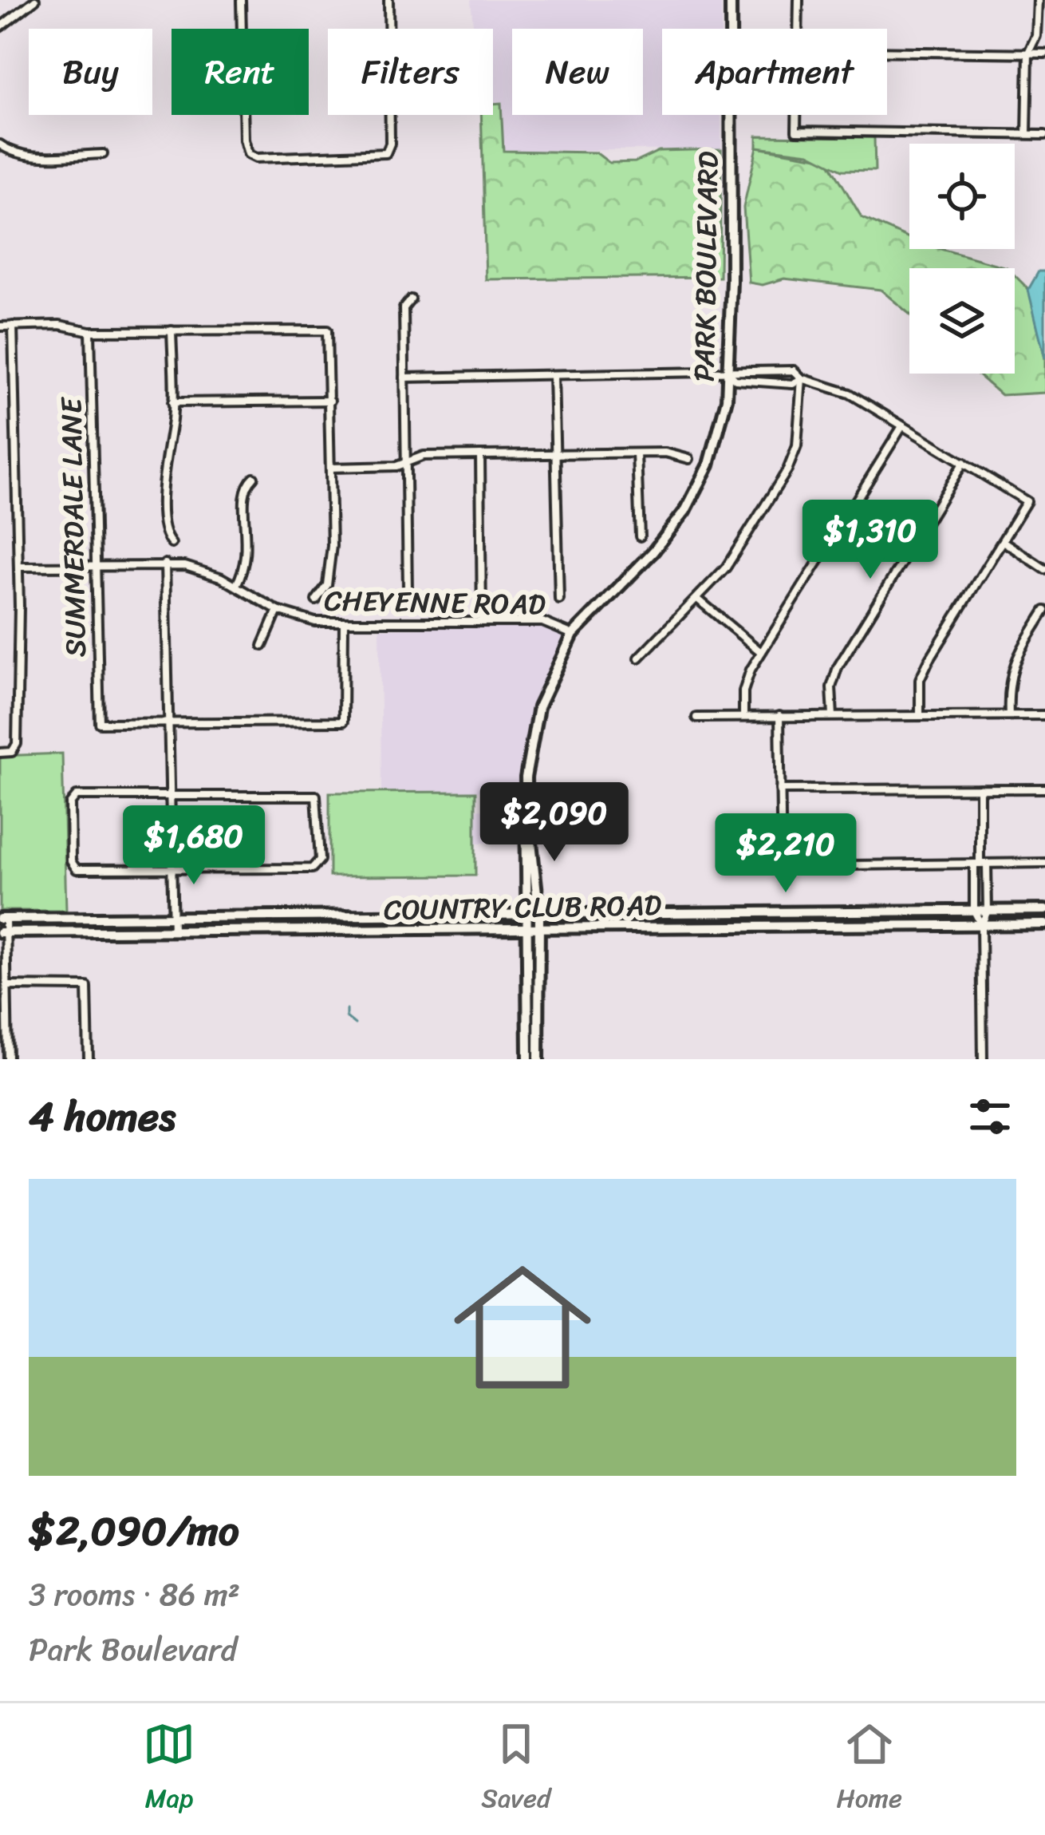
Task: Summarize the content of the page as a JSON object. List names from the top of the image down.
{
  "streets": {
    "main road": ["PARK BOULEVARD", "COUNTRY CLUB ROAD"],
    "street": ["SUMMERDALE LANE", "CHEYENNE ROAD"]
  },
  "crossings": [
    ["PARK BOULEVARD", "CHEYENNE ROAD"],
    ["PARK BOULEVARD", "COUNTRY CLUB ROAD"],
    ["SUMMERDALE LANE", "CHEYENNE ROAD"]
  ],
  "page": {
    "chip": [
      "Buy",
      "Rent",
      "Filters",
      "New",
      "Apartment"
    ],
    "price": [
      "$1,310",
      "$2,090",
      "$1,680",
      "$2,210"
    ],
    "heading": "4 homes",
    "list": [
      {
        "name": "$2,090/mo",
        "note": "3 rooms · 86 m² · Park Boulevard"
      }
    ],
    "tabs": ["Map", "Saved", "Home"]
  }
}
